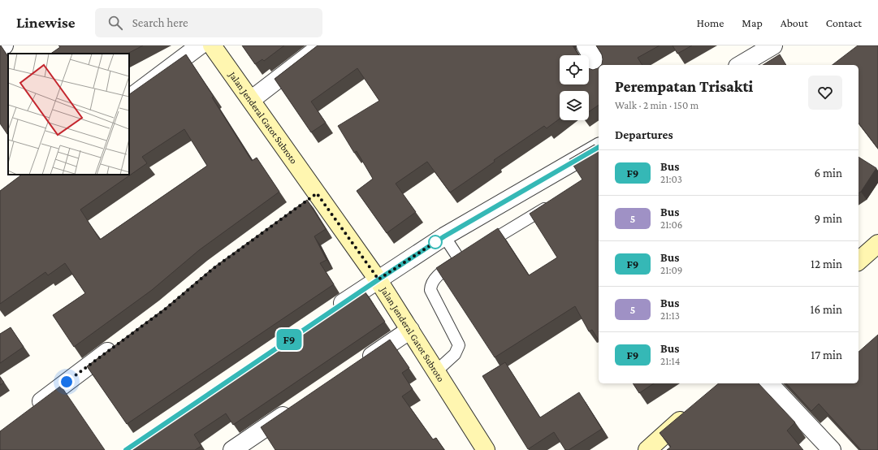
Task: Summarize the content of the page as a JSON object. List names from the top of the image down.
{
  "streets": {
    "main road": ["Jalan Jenderal Gatot Subroto"]
  },
  "lines": ["bus line F9"],
  "page": {
    "header": "Linewise",
    "search": "Search here",
    "nav": [
      "Home",
      "Map",
      "About",
      "Contact"
    ],
    "on_map": "F9",
    "heading": [
      ["Perempatan Trisakti", "Walk · 2 min · 150 m"],
      "Departures"
    ],
    "list": [
      {
        "mark": "F9",
        "name": "Bus",
        "note": "21:03",
        "value": "6 min"
      },
      {
        "mark": "5",
        "name": "Bus",
        "note": "21:06",
        "value": "9 min"
      },
      {
        "mark": "F9",
        "name": "Bus",
        "note": "21:09",
        "value": "12 min"
      },
      {
        "mark": "5",
        "name": "Bus",
        "note": "21:13",
        "value": "16 min"
      },
      {
        "mark": "F9",
        "name": "Bus",
        "note": "21:14",
        "value": "17 min"
      }
    ]
  }
}
